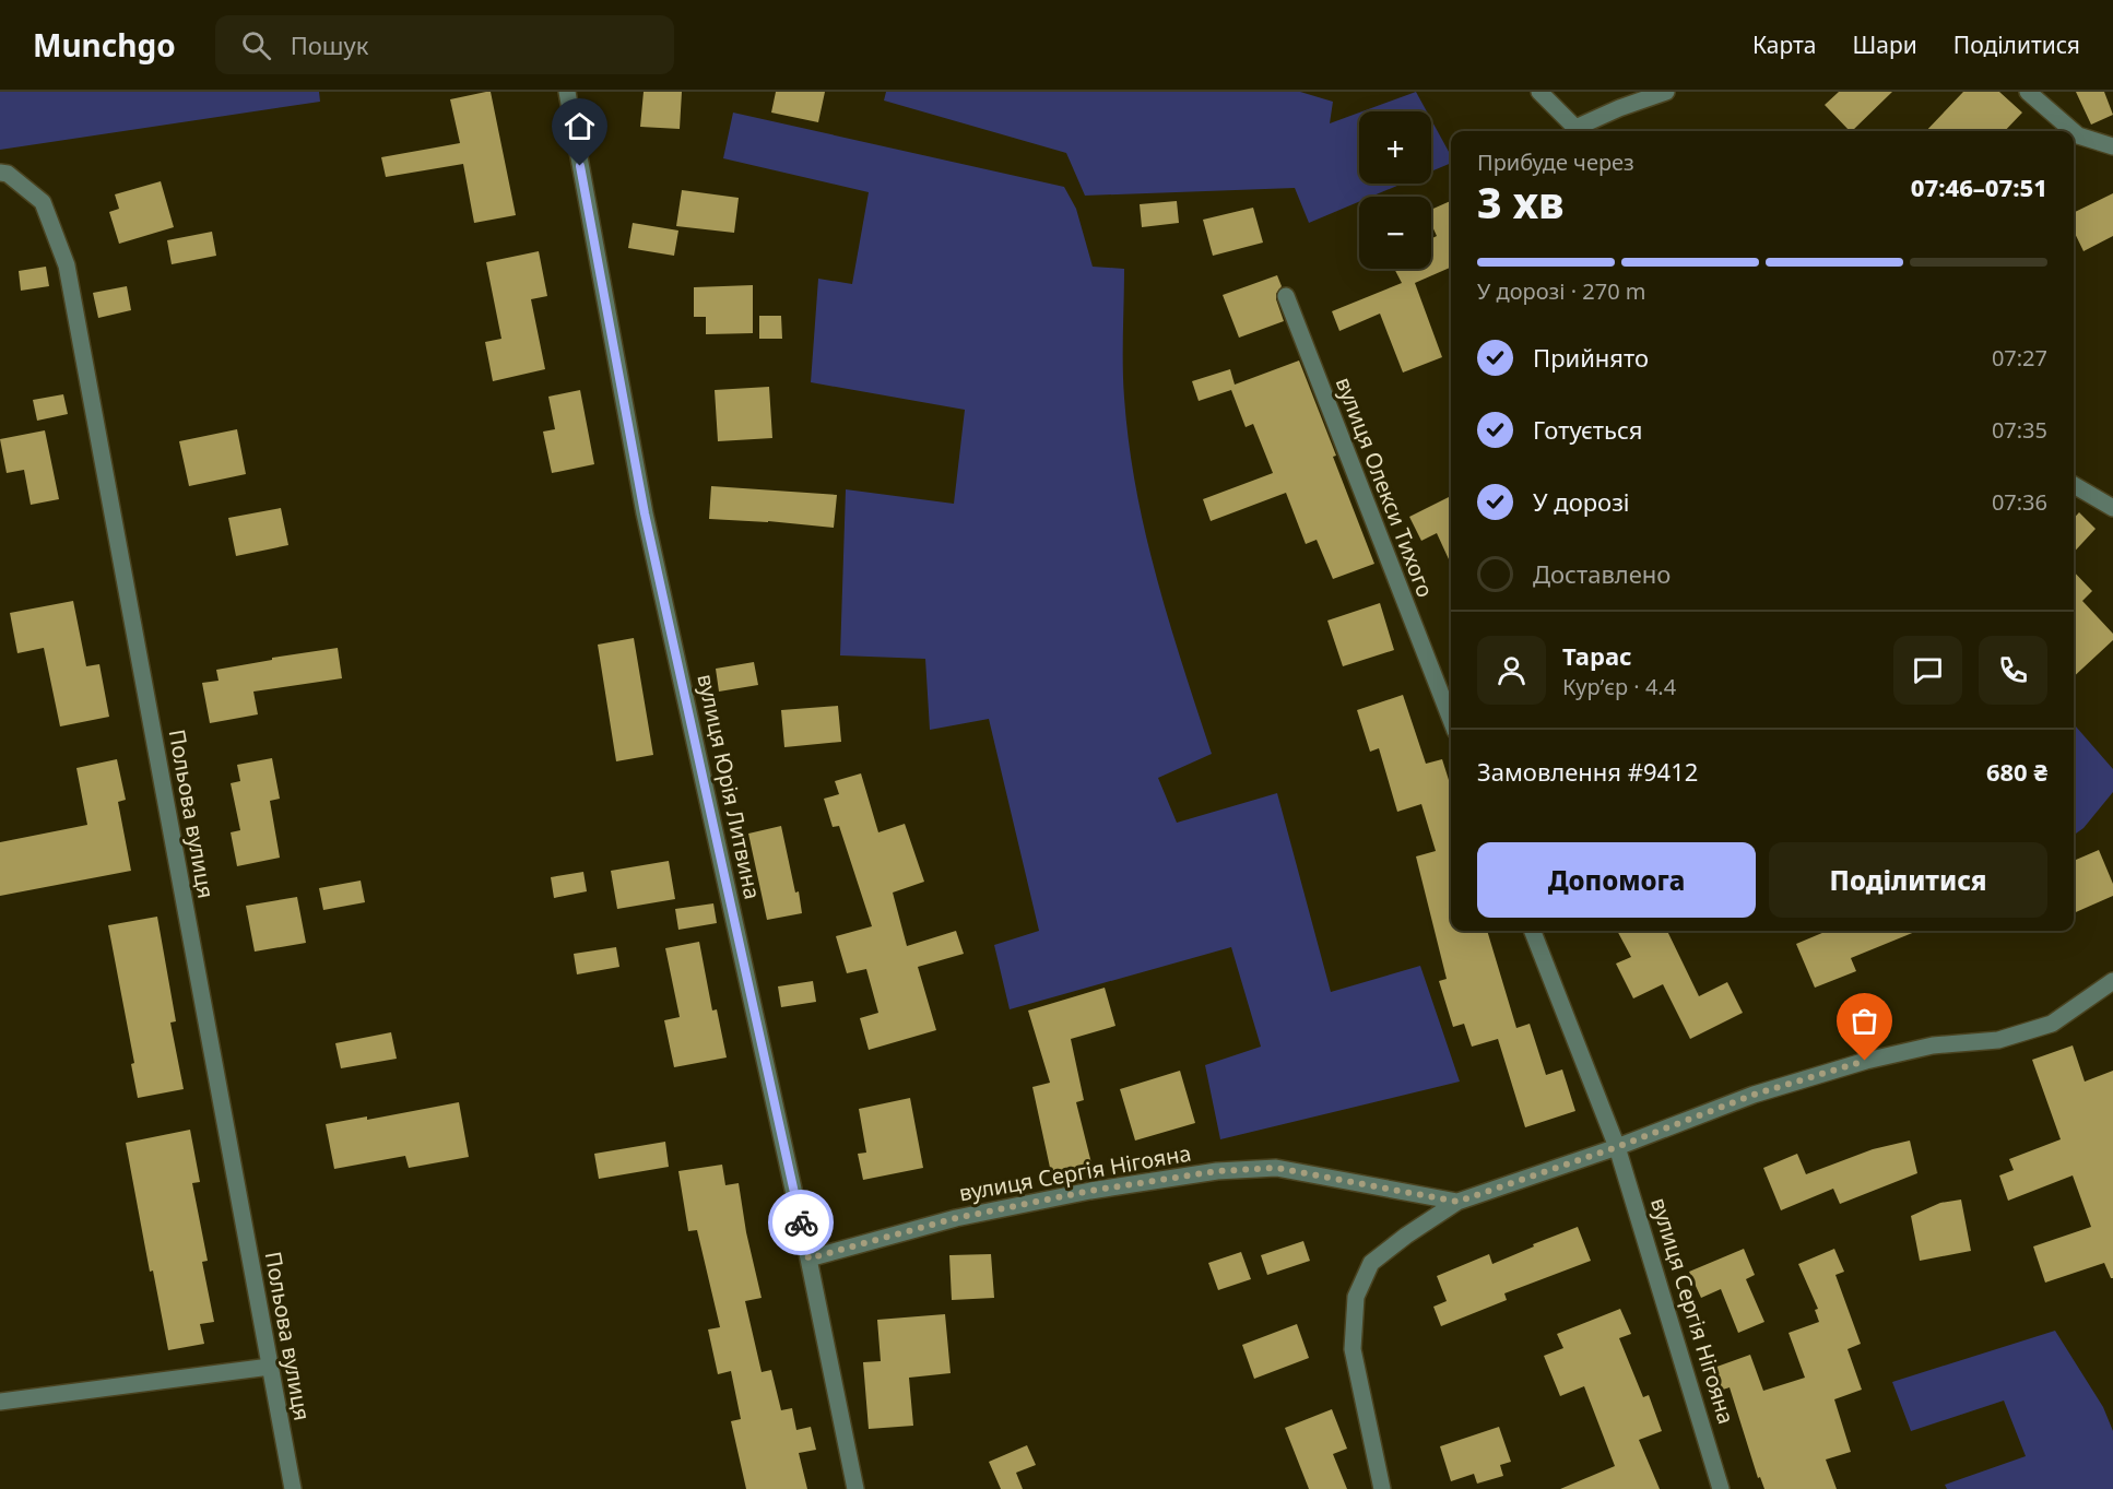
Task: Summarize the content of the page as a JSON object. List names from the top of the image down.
{
  "streets": {
    "street": [
      "вулиця Олекси Тихого",
      "вулиця Юрія Литвина",
      "Польова вулиця",
      "вулиця Сергія Нігояна"
    ]
  },
  "crossings": [
    ["вулиця Юрія Литвина", "вулиця Сергія Нігояна"]
  ],
  "page": {
    "header": "Munchgo",
    "search": "Пошук",
    "nav": ["Карта", "Шари", "Поділитися"],
    "map_buttons": ["+", "−"],
    "heading": ["3 хв", "Прибуде через", "07:46–07:51"],
    "panel": [
      "Тарас",
      "Кур’єр · 4.4",
      "Замовлення #9412",
      "680 ₴"
    ],
    "bar": "У дорозі · 270 m",
    "list": [
      ["Прийнято", "07:27"],
      ["Готується", "07:35"],
      ["У дорозі", "07:36"],
      "Доставлено"
    ],
    "buttons": ["Допомога", "Поділитися"]
  }
}
